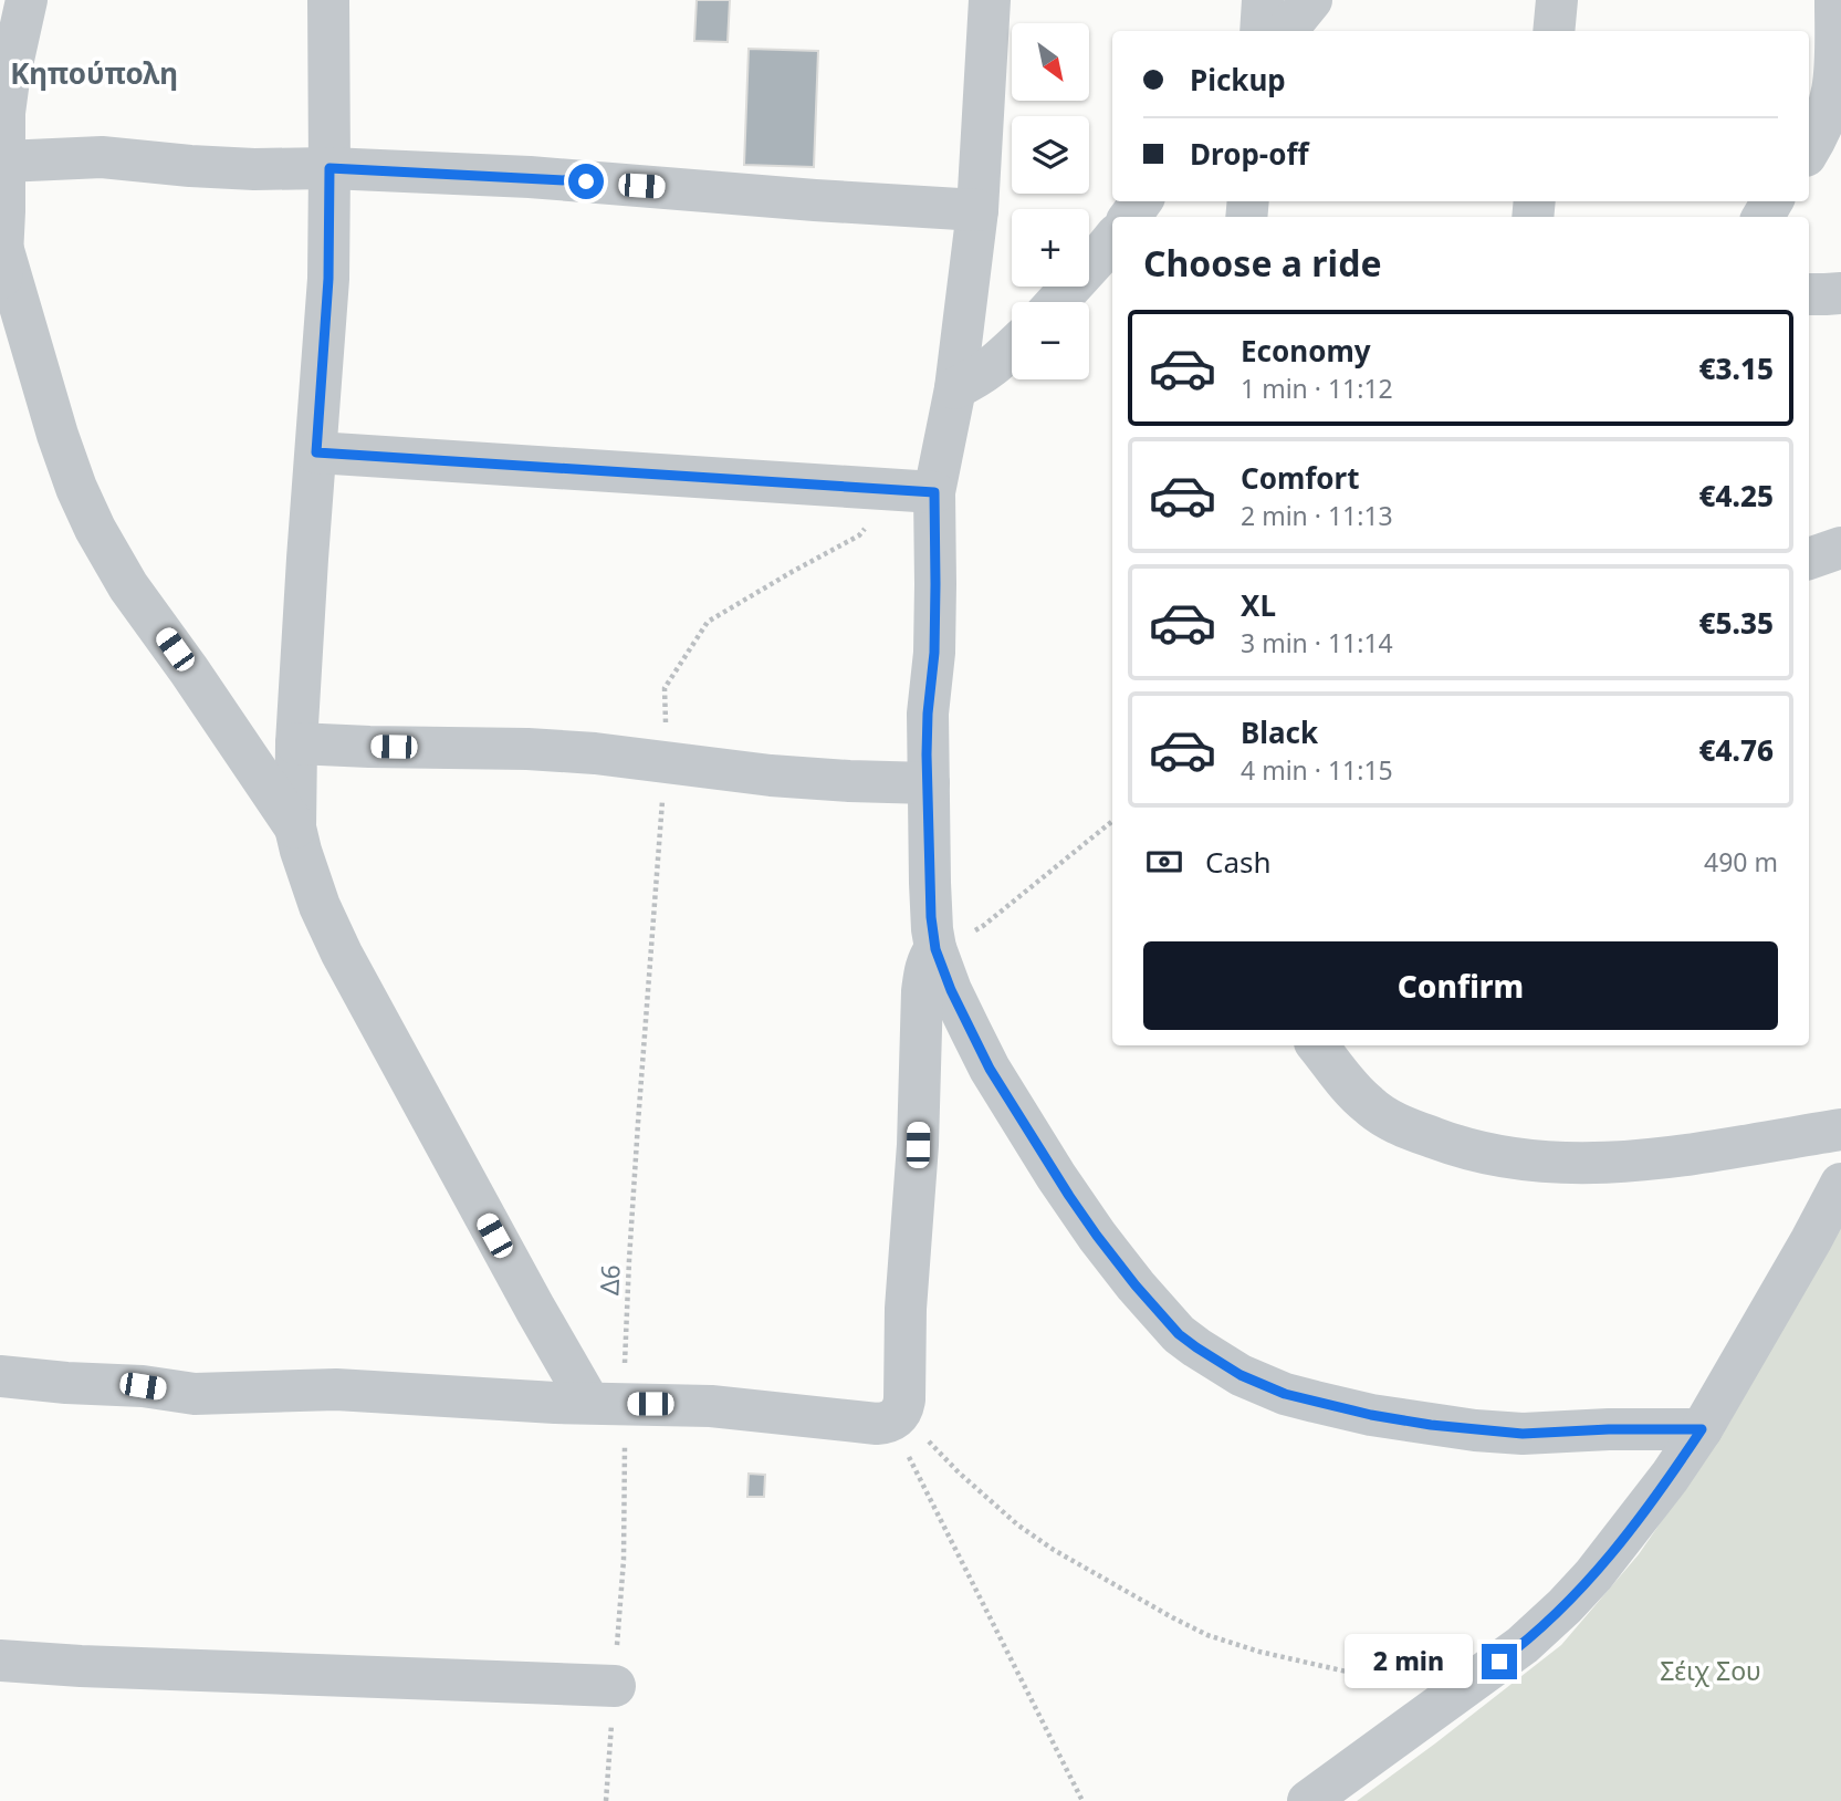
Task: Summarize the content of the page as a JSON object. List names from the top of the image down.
{
  "streets": {
    "path": ["Δ6"]
  },
  "districts": ["Κηπούπολη"],
  "parks": ["Σέιχ Σου"],
  "north": "bottom right",
  "page": {
    "map_buttons": ["+", "−"],
    "banner": ["Pickup", "Drop-off"],
    "heading": "Choose a ride",
    "list": [
      {
        "name": "Economy",
        "note": "1 min · 11:12",
        "value": "€3.15"
      },
      {
        "name": "Comfort",
        "note": "2 min · 11:13",
        "value": "€4.25"
      },
      {
        "name": "XL",
        "note": "3 min · 11:14",
        "value": "€5.35"
      },
      {
        "name": "Black",
        "note": "4 min · 11:15",
        "value": "€4.76"
      }
    ],
    "pay": ["Cash", "490 m"],
    "buttons": "Confirm",
    "bubble": "2 min"
  }
}
